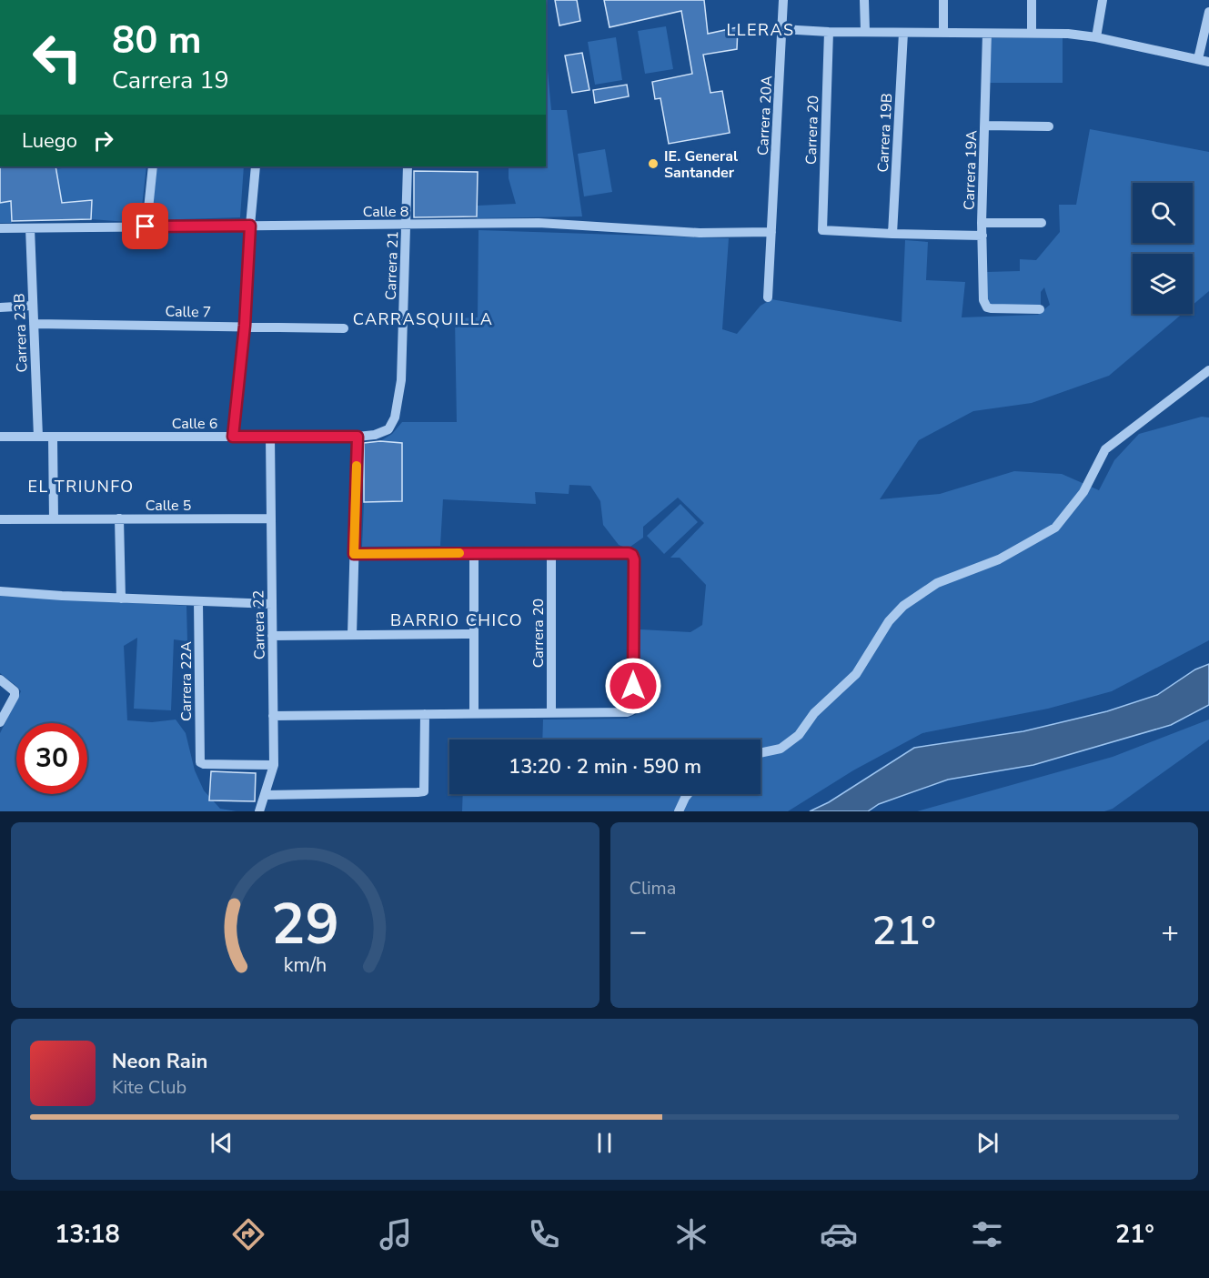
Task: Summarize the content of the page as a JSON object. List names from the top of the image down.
{
  "streets": {
    "street": [
      "Carrera 20A",
      "Carrera 20",
      "Carrera 19B",
      "Carrera 19A",
      "Calle 8",
      "Carrera 21",
      "Calle 7",
      "Carrera 23B",
      "Calle 6",
      "Calle 5",
      "Carrera 22",
      "Carrera 22A"
    ]
  },
  "crossings": [
    ["Carrera 20A", "Calle 8"],
    ["Carrera 20", "Carrera 19B"],
    ["Calle 8", "Carrera 21"],
    ["Calle 8", "Carrera 23B"],
    ["Carrera 21", "Calle 6"],
    ["Calle 7", "Carrera 23B"],
    ["Carrera 23B", "Calle 6"],
    ["Calle 6", "Carrera 22"],
    ["Calle 5", "Carrera 22"],
    ["Carrera 22", "Carrera 22A"]
  ],
  "districts": [
    "LLERAS",
    "CARRASQUILLA",
    "EL TRIUNFO",
    "BARRIO CHICO"
  ],
  "places": ["IE. General Santander"],
  "page": {
    "turn": ["80 m", "Carrera 19"],
    "then": "Luego",
    "limit": "30",
    "trip": "13:20 · 2 min · 590 m",
    "tile": "Clima",
    "heat": ["−", "21°", "+"],
    "song": ["Neon Rain", "Kite Club"],
    "tabs": ["13:18", "21°"],
    "gauge": ["29", "km/h"]
  }
}
